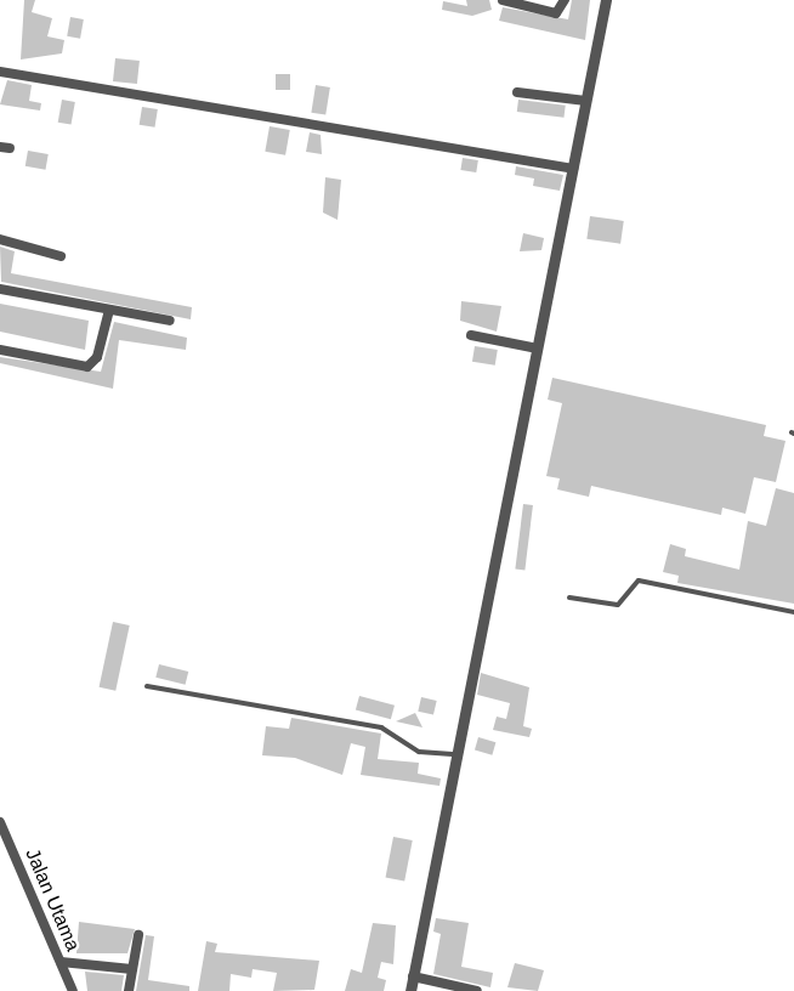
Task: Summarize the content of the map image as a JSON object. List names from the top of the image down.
{
  "streets": {
    "street": ["Jalan Utama"]
  }
}
